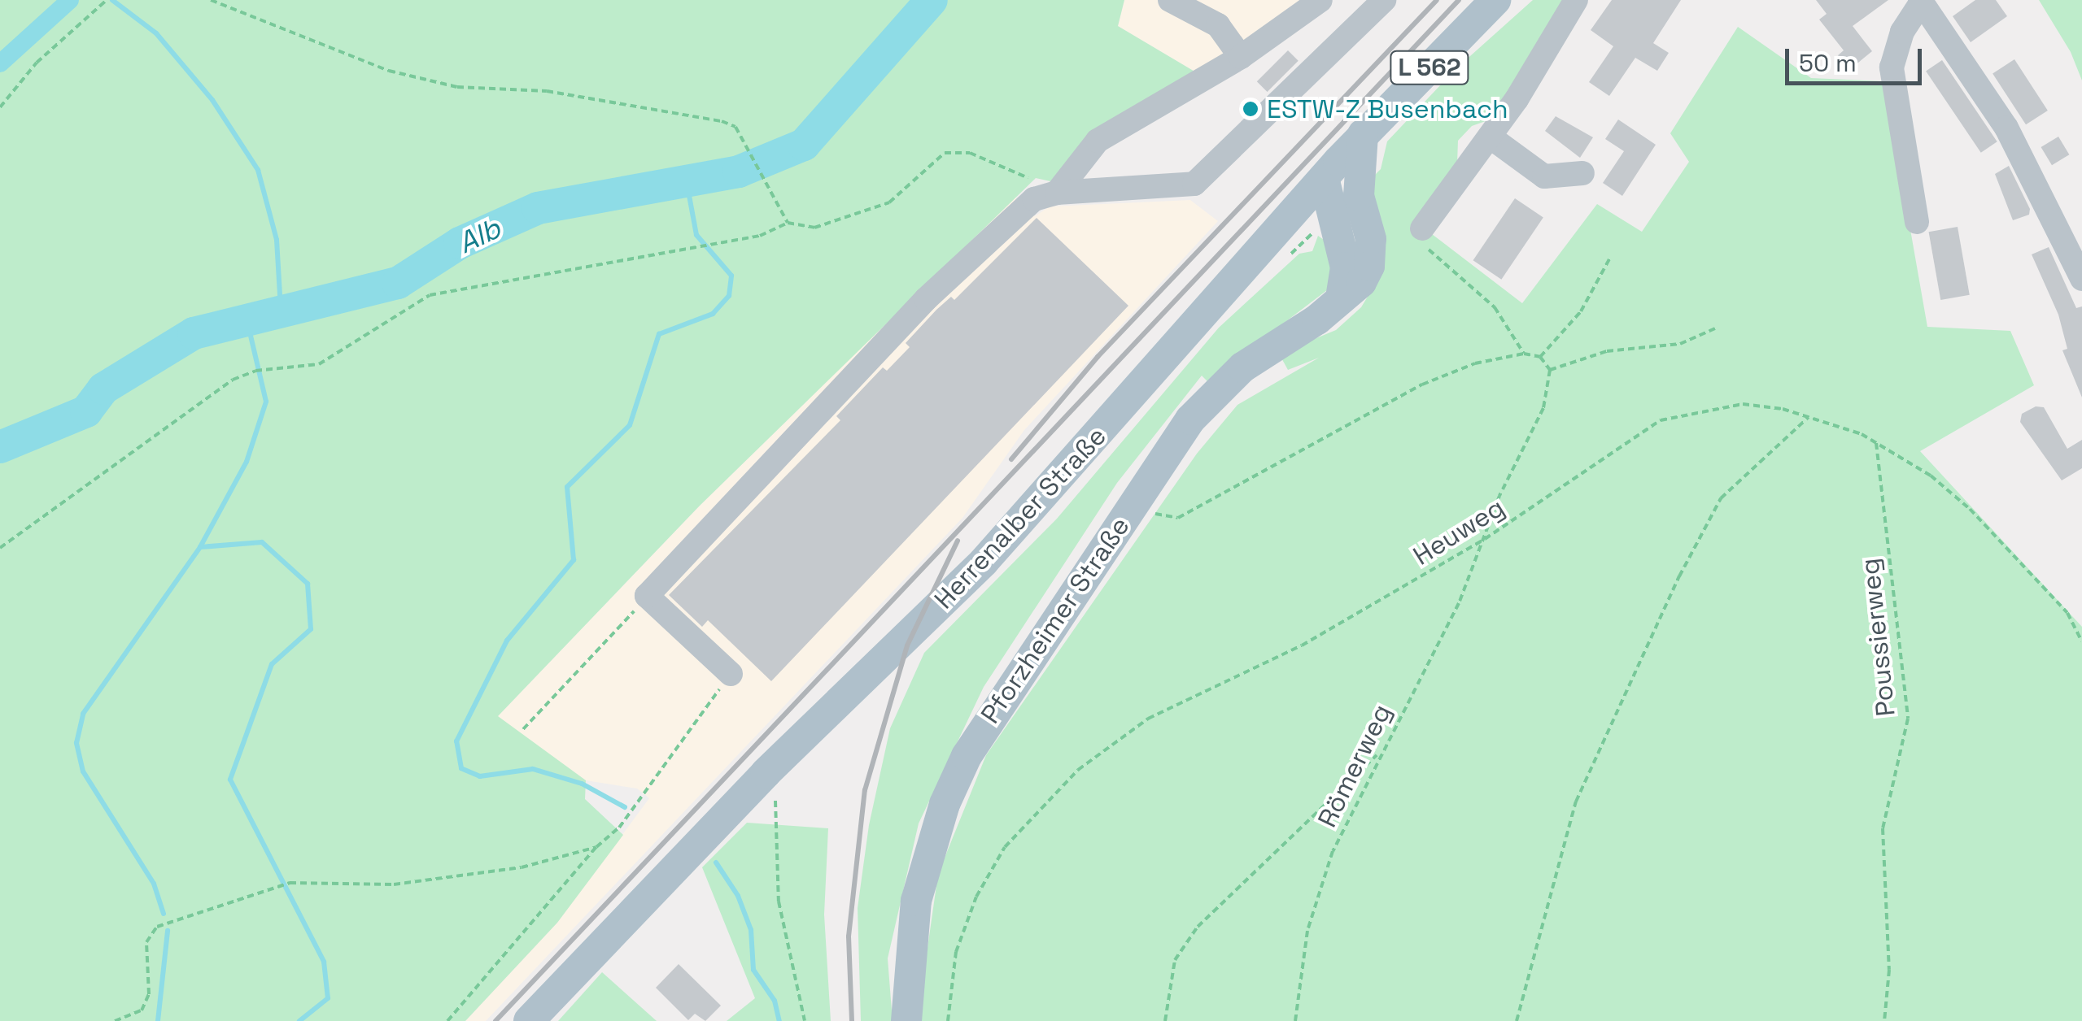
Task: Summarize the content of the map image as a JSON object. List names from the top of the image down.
{
  "streets": {
    "main road": ["L 562", "Herrenalber Straße", "Pforzheimer Straße"],
    "path": ["Heuweg", "Poussierweg", "Römerweg"]
  },
  "crossings": [
    ["Heuweg", "Poussierweg"],
    ["Heuweg", "Römerweg"]
  ],
  "water": ["Alb"],
  "places": ["ESTW-Z Busenbach"],
  "scale_bar": "50 m"
}
